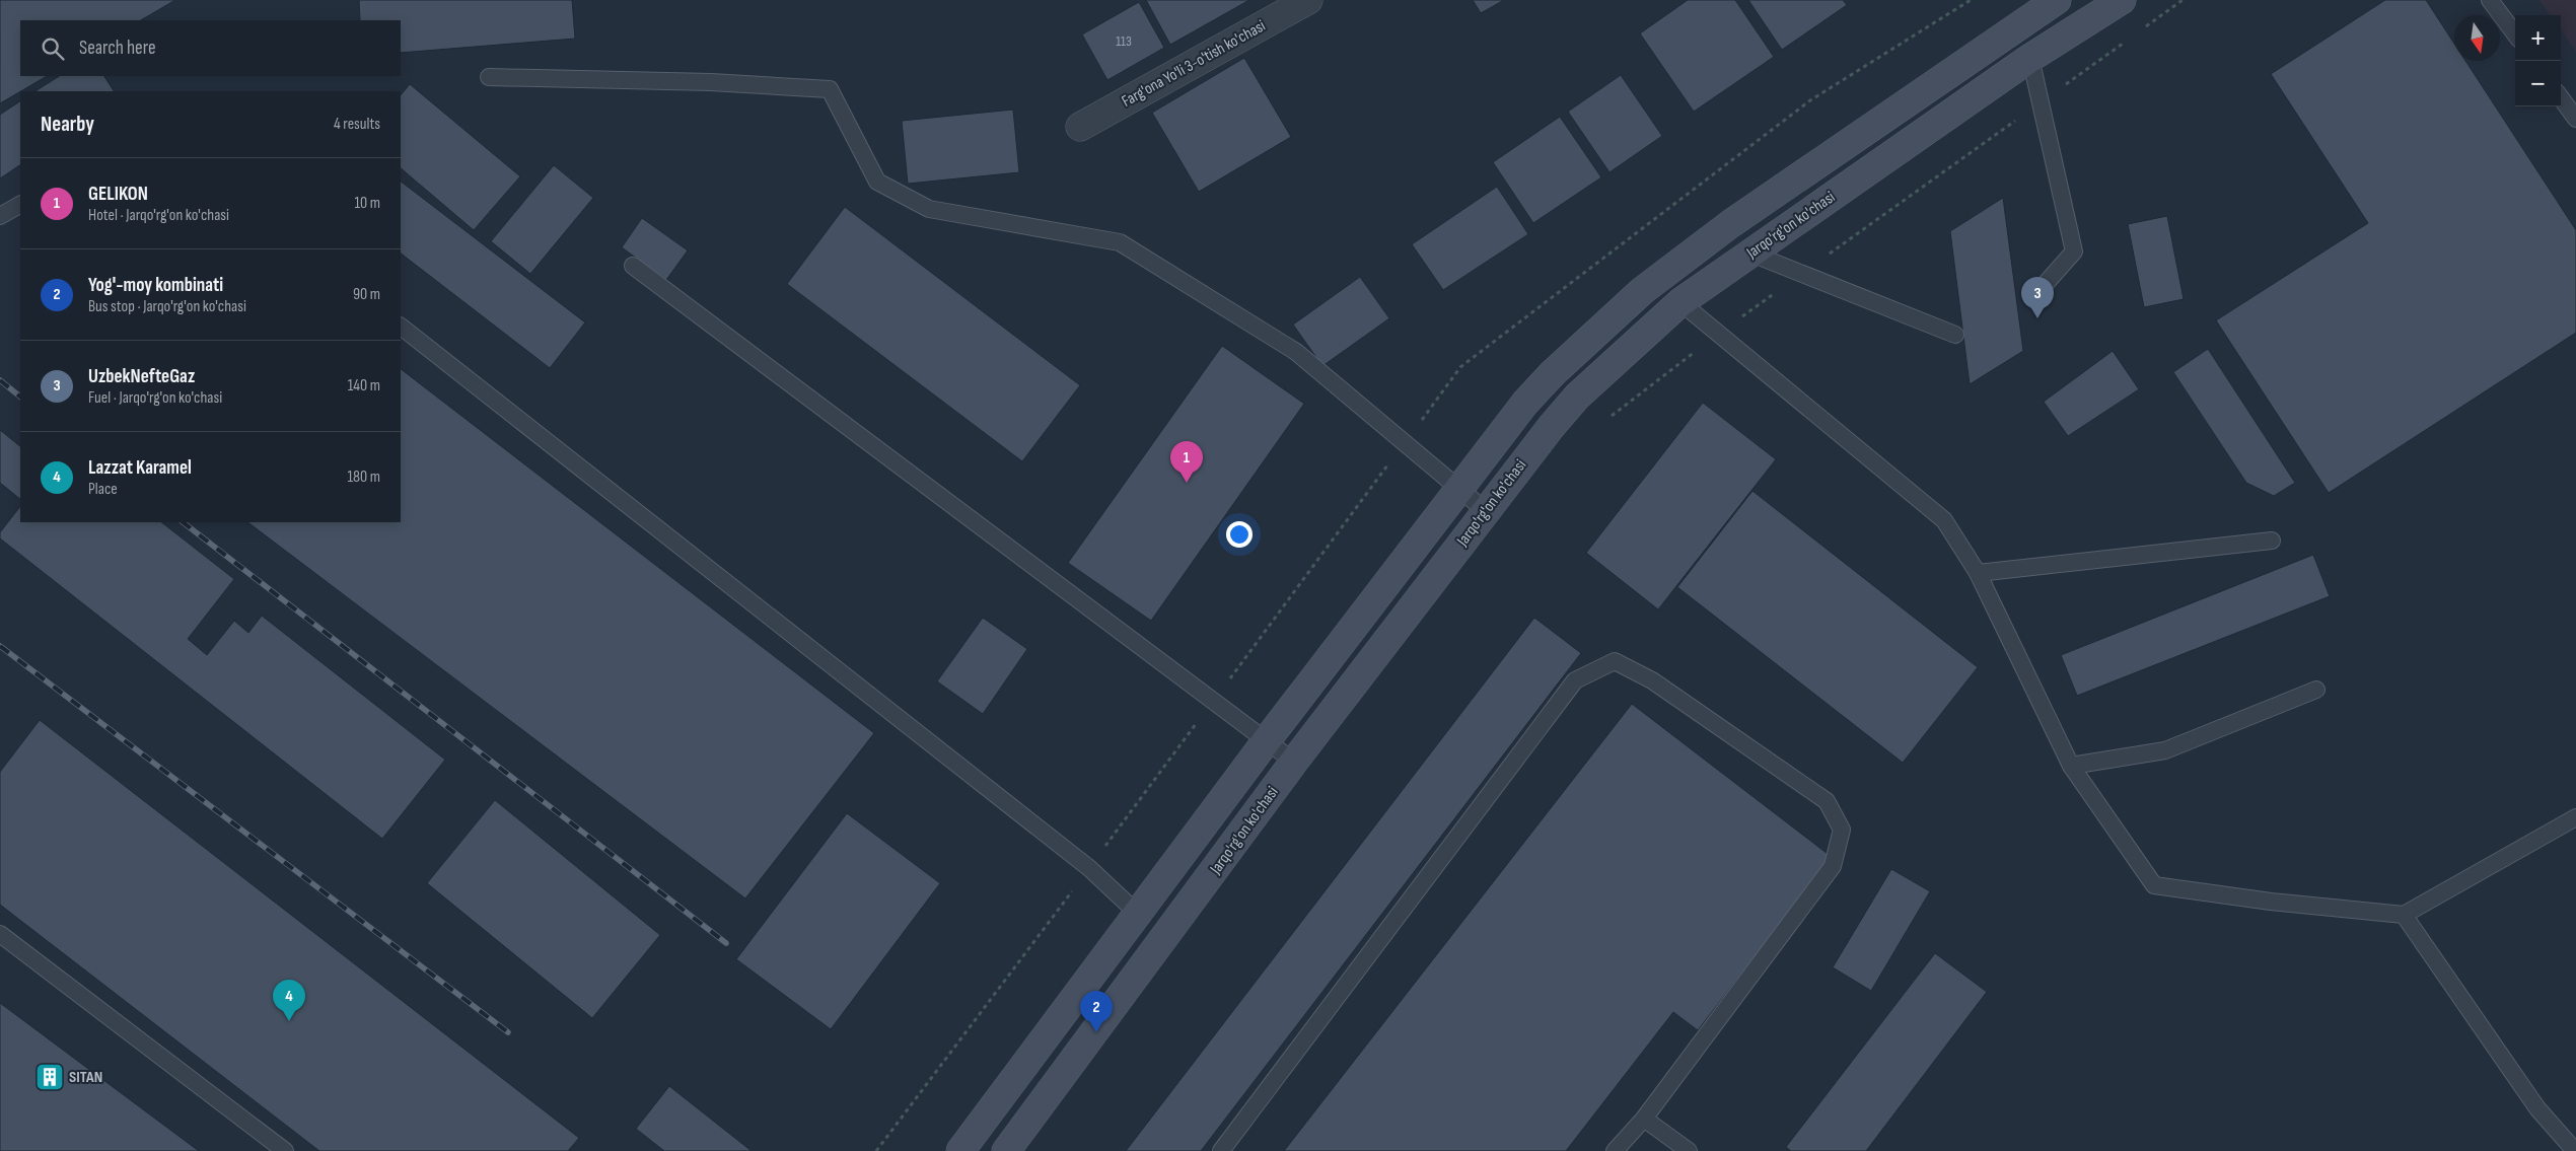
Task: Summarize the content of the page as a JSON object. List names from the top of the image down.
{
  "streets": {
    "main road": ["Jarqo'rg'on ko'chasi"],
    "street": ["Farg'ona Yo'li 3-o'tish ko'chasi"]
  },
  "places": {
    "building": ["SITAN"]
  },
  "house_numbers": ["113"],
  "north": "bottom",
  "page": {
    "map_buttons": ["+", "−"],
    "search": "Search here",
    "heading": ["Nearby", "4 results"],
    "list": [
      {
        "mark": "1",
        "name": "GELIKON",
        "note": "Hotel · Jarqo'rg'on ko'chasi",
        "value": "10 m"
      },
      {
        "mark": "2",
        "name": "Yog'-moy kombinati",
        "note": "Bus stop · Jarqo'rg'on ko'chasi",
        "value": "90 m"
      },
      {
        "mark": "3",
        "name": "UzbekNefteGaz",
        "note": "Fuel · Jarqo'rg'on ko'chasi",
        "value": "140 m"
      },
      {
        "mark": "4",
        "name": "Lazzat Karamel",
        "note": "Place",
        "value": "180 m"
      }
    ],
    "pins": [
      "3",
      "1",
      "4",
      "2"
    ]
  }
}
